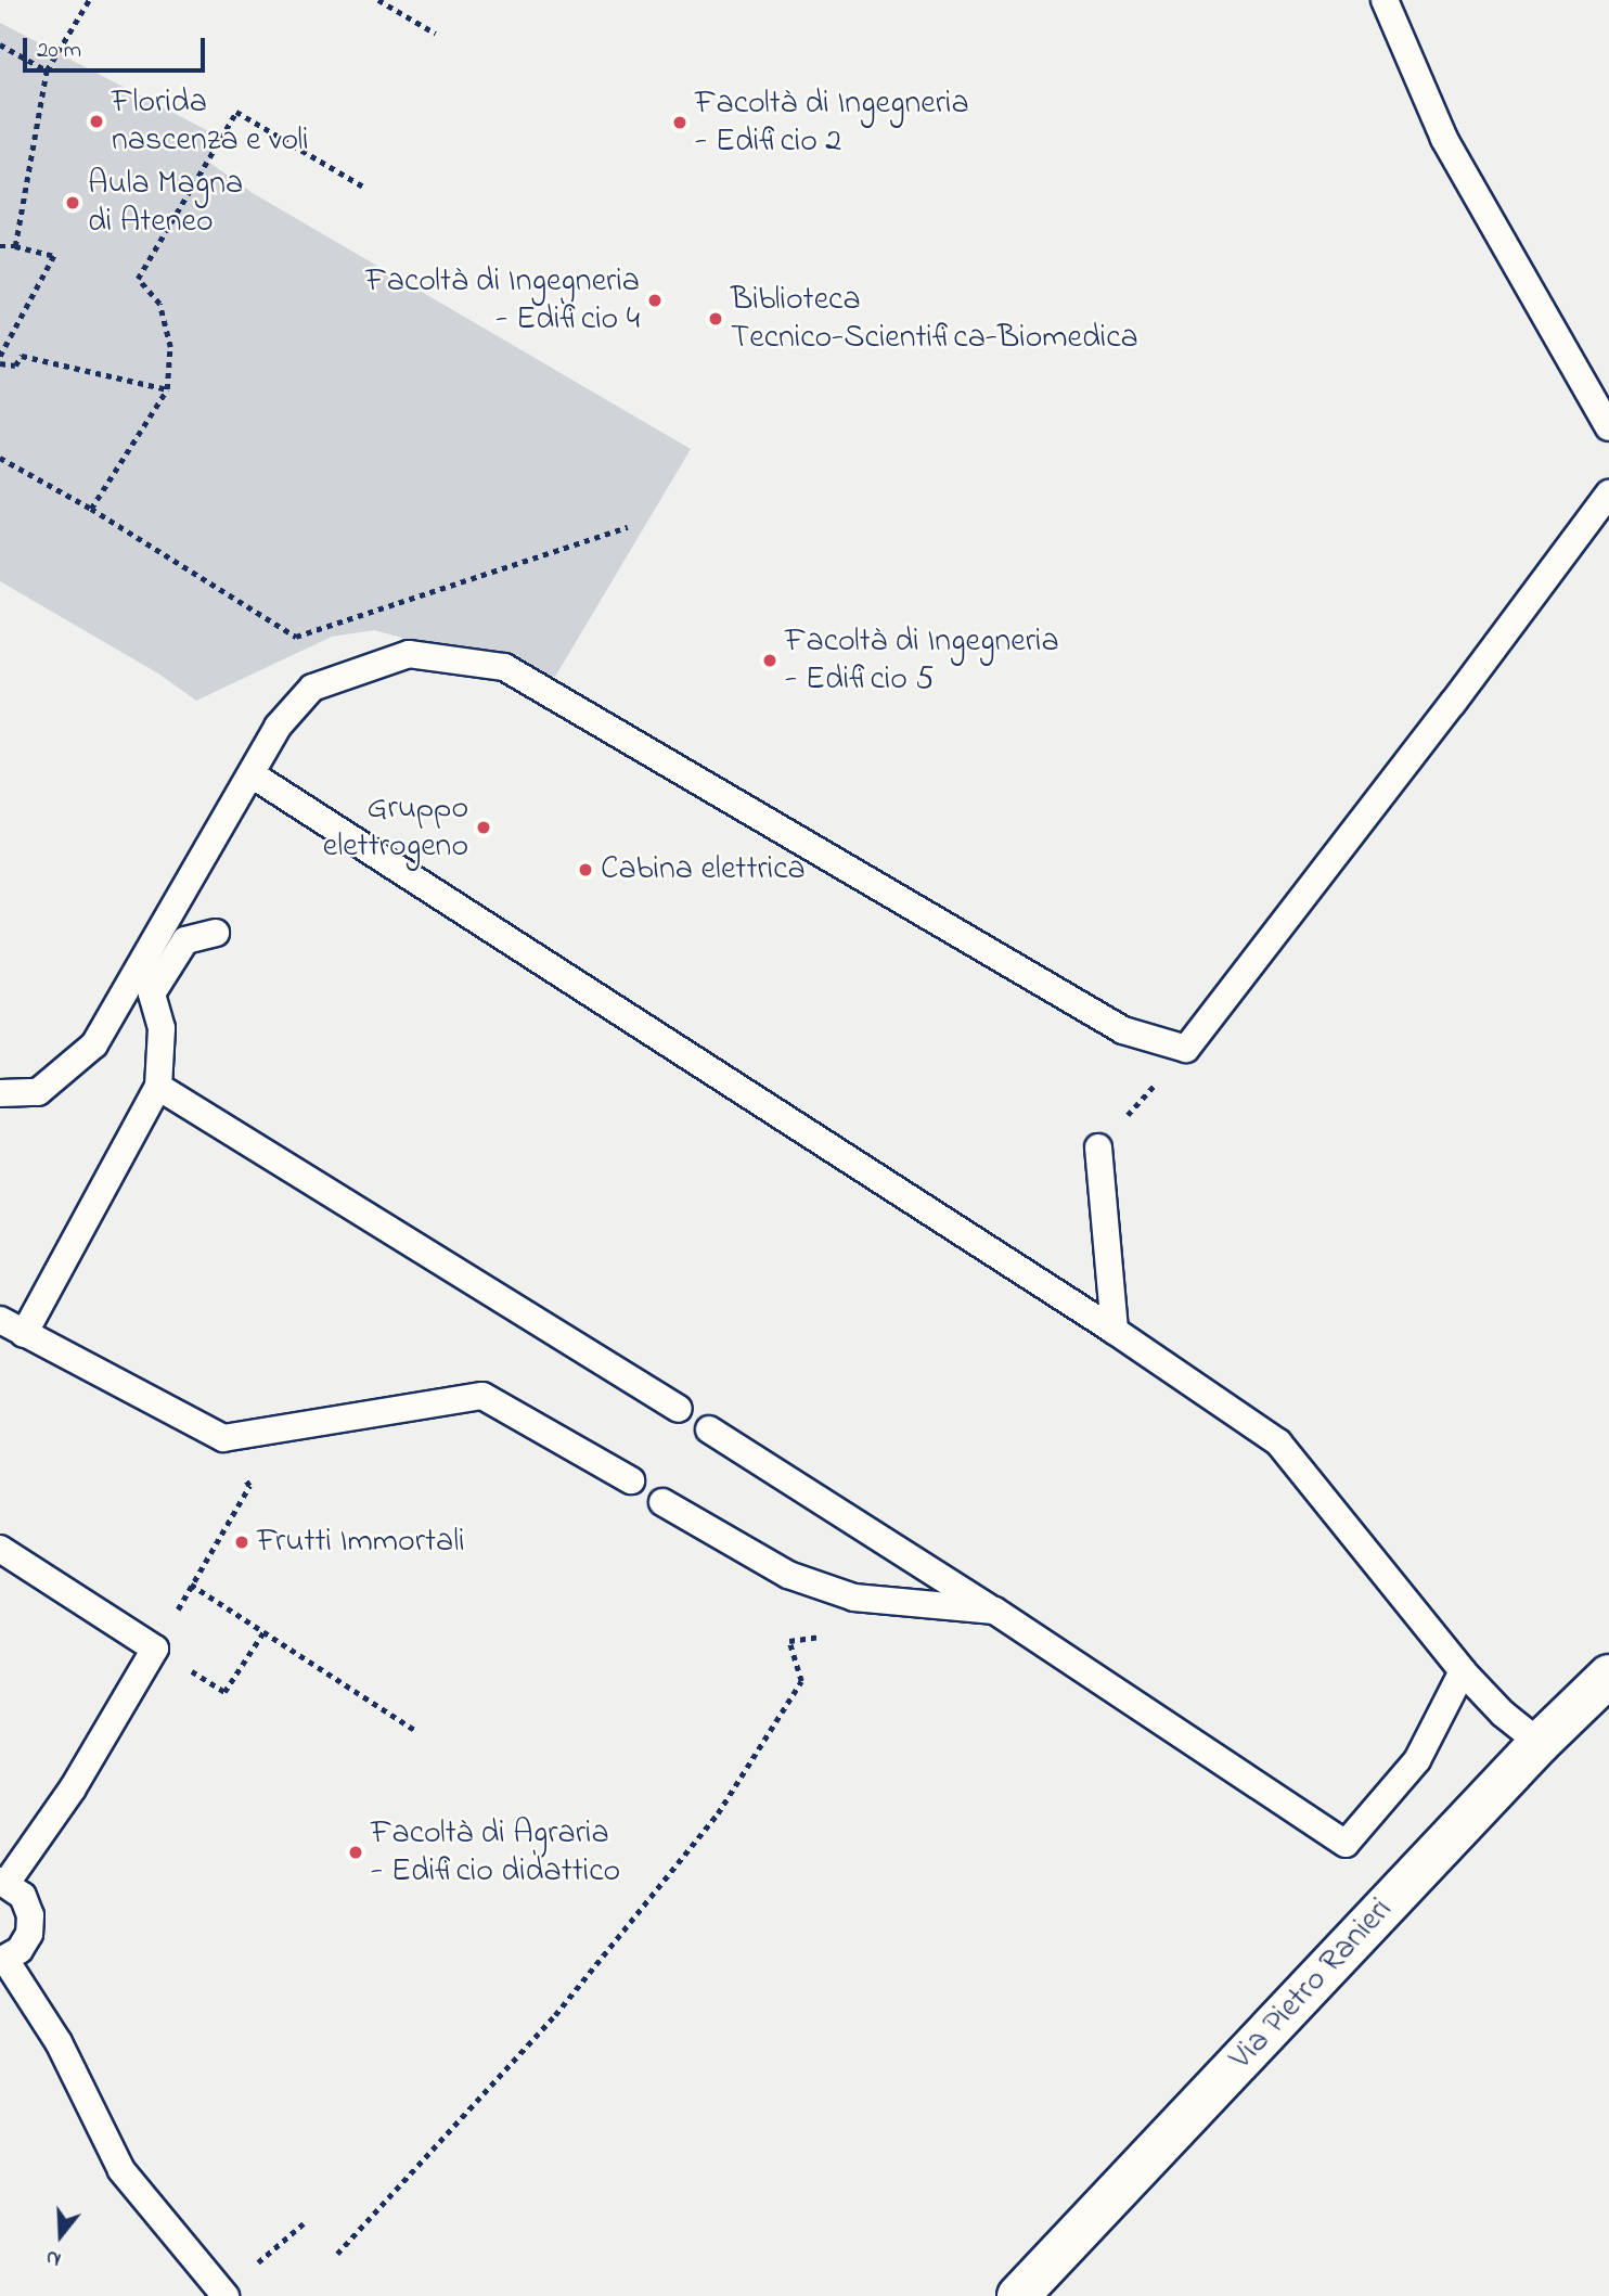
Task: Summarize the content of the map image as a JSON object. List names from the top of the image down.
{
  "streets": {
    "street": ["Via Pietro Ranieri"]
  },
  "places": [
    "Florida nascenza e voli",
    "Facoltà di Ingegneria - Edificio 2",
    "Aula Magna di Ateneo",
    "Facoltà di Ingegneria - Edificio 4",
    "Biblioteca Tecnico-Scientifica-Biomedica",
    "Facoltà di Ingegneria - Edificio 5",
    "Gruppo elettrogeno",
    "Cabina elettrica",
    "Frutti Immortali",
    "Facoltà di Agraria - Edificio didattico"
  ],
  "scale_bar": "20 m",
  "north": "bottom"
}
